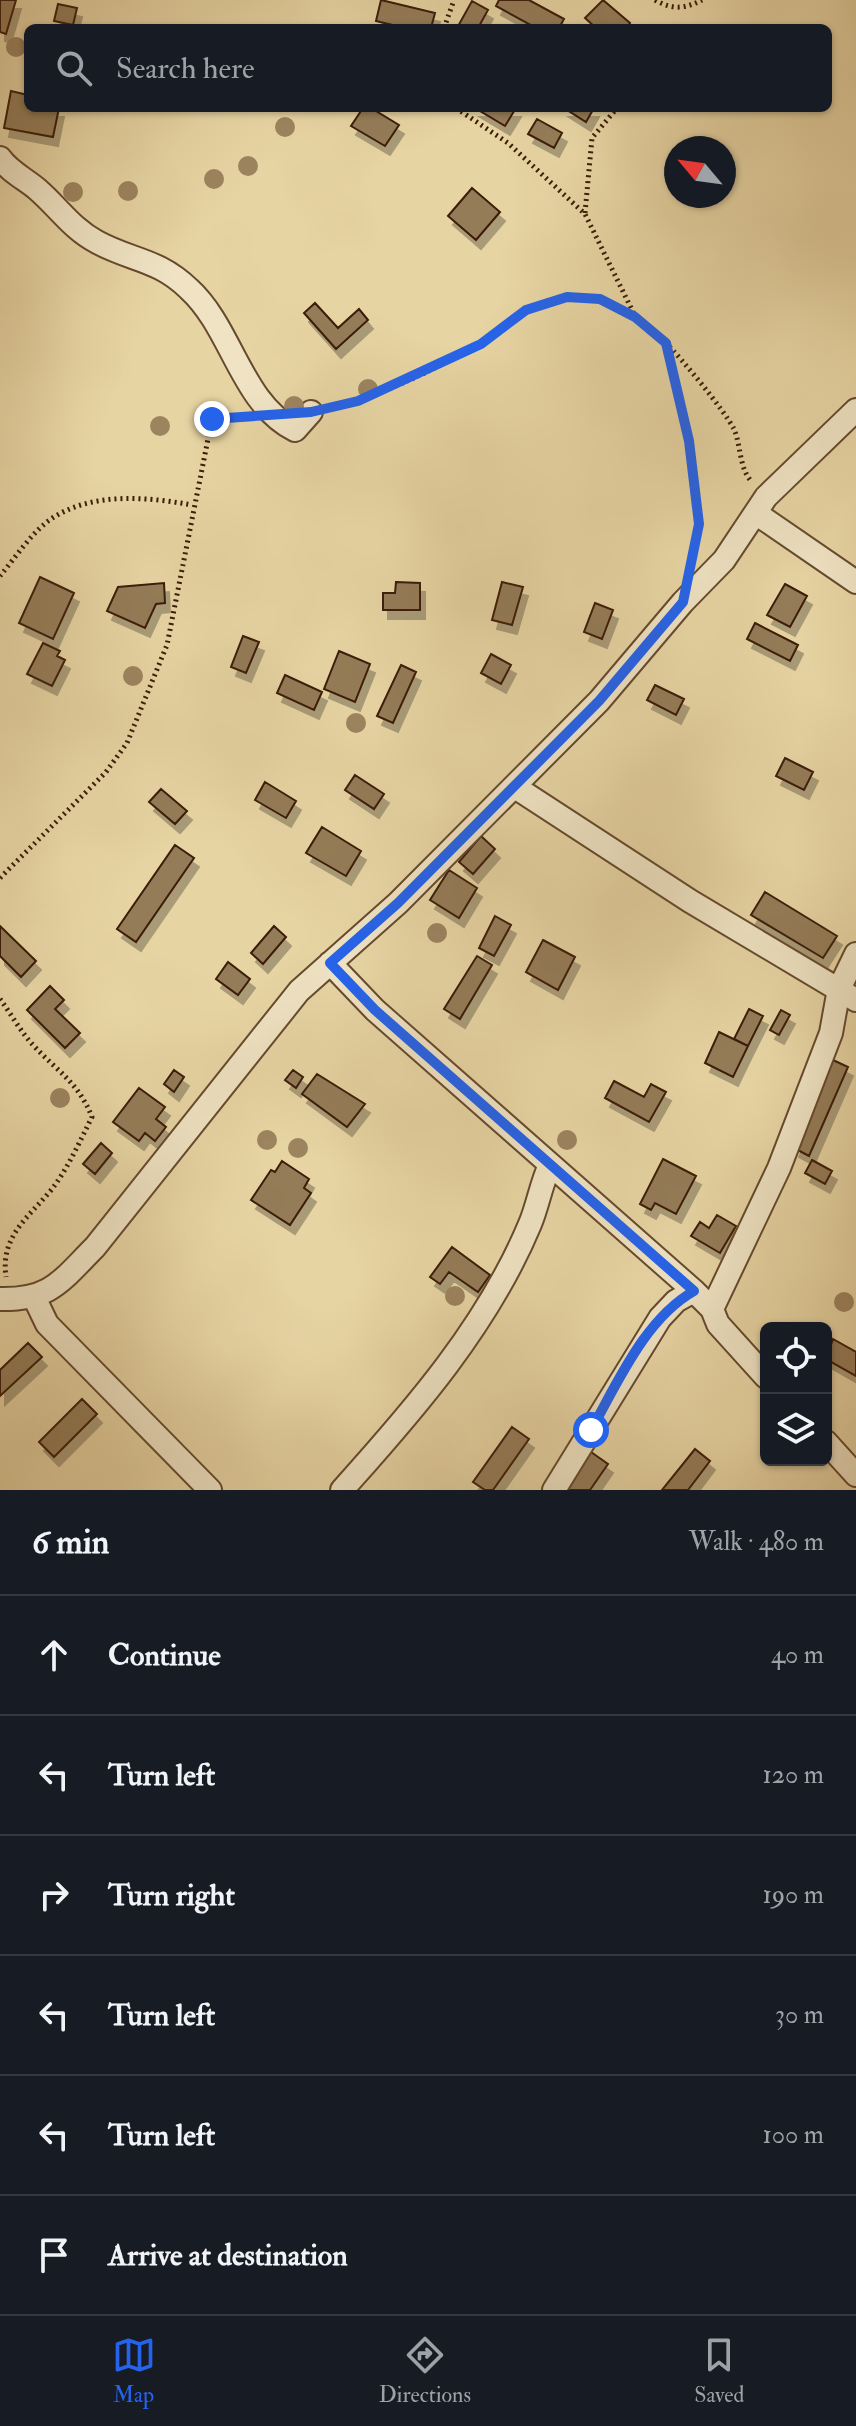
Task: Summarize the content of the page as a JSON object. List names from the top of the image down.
{
  "north": "top left",
  "page": {
    "search": "Search here",
    "heading": ["6 min", "Walk · 480 m"],
    "list": [
      ["Continue", "40 m"],
      ["Turn left", "120 m"],
      ["Turn right", "190 m"],
      ["Turn left", "30 m"],
      ["Turn left", "100 m"],
      "Arrive at destination"
    ],
    "nav": ["Map", "Directions", "Saved"]
  }
}
